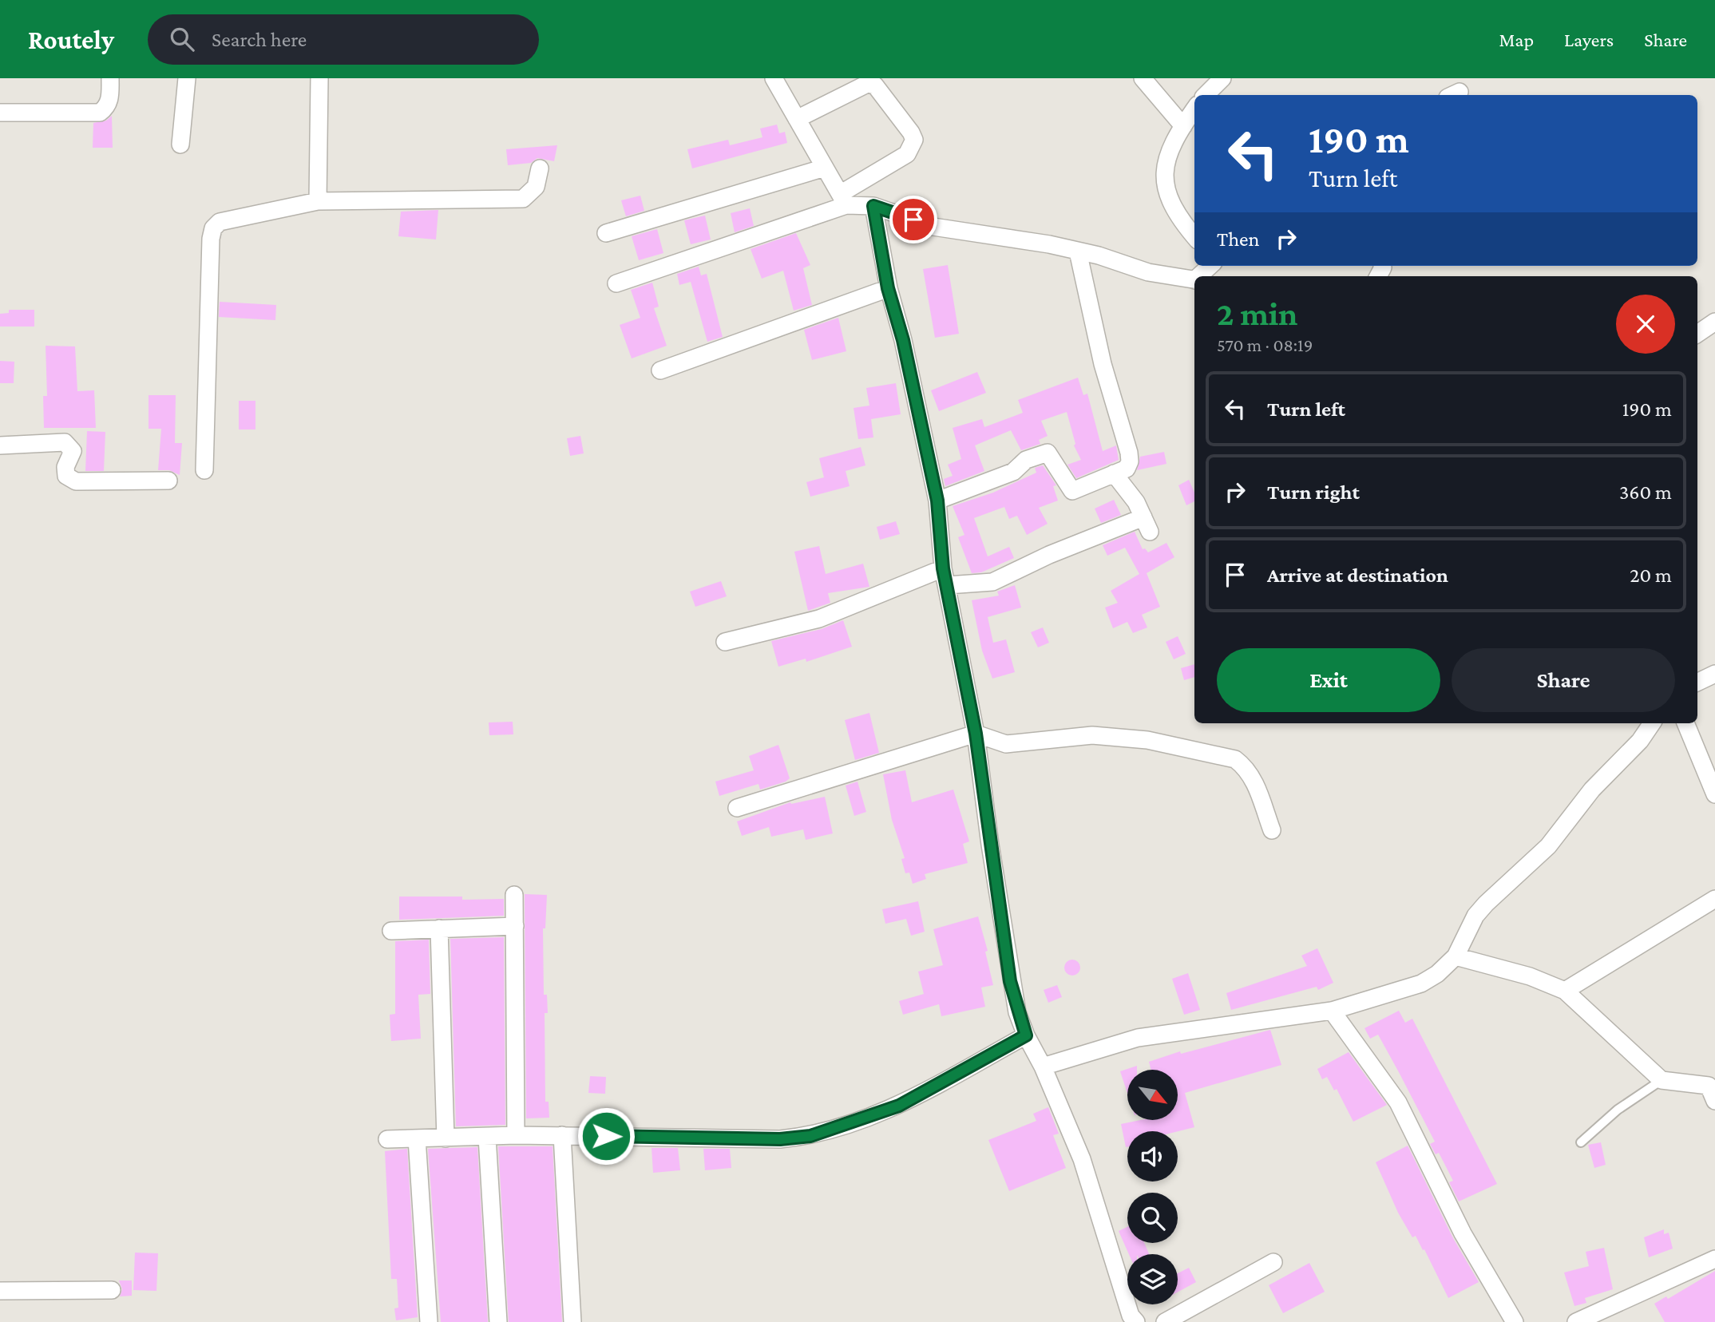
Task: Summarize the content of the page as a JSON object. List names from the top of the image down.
{
  "north": "bottom right",
  "page": {
    "header": "Routely",
    "search": "Search here",
    "nav": ["Map", "Layers", "Share"],
    "turn": ["190 m", "Turn left"],
    "then": "Then",
    "heading": ["2 min", "570 m · 08:19"],
    "list": [
      {
        "name": "Turn left",
        "value": "190 m"
      },
      {
        "name": "Turn right",
        "value": "360 m"
      },
      {
        "name": "Arrive at destination",
        "value": "20 m"
      }
    ],
    "buttons": ["Exit", "Share"]
  }
}
